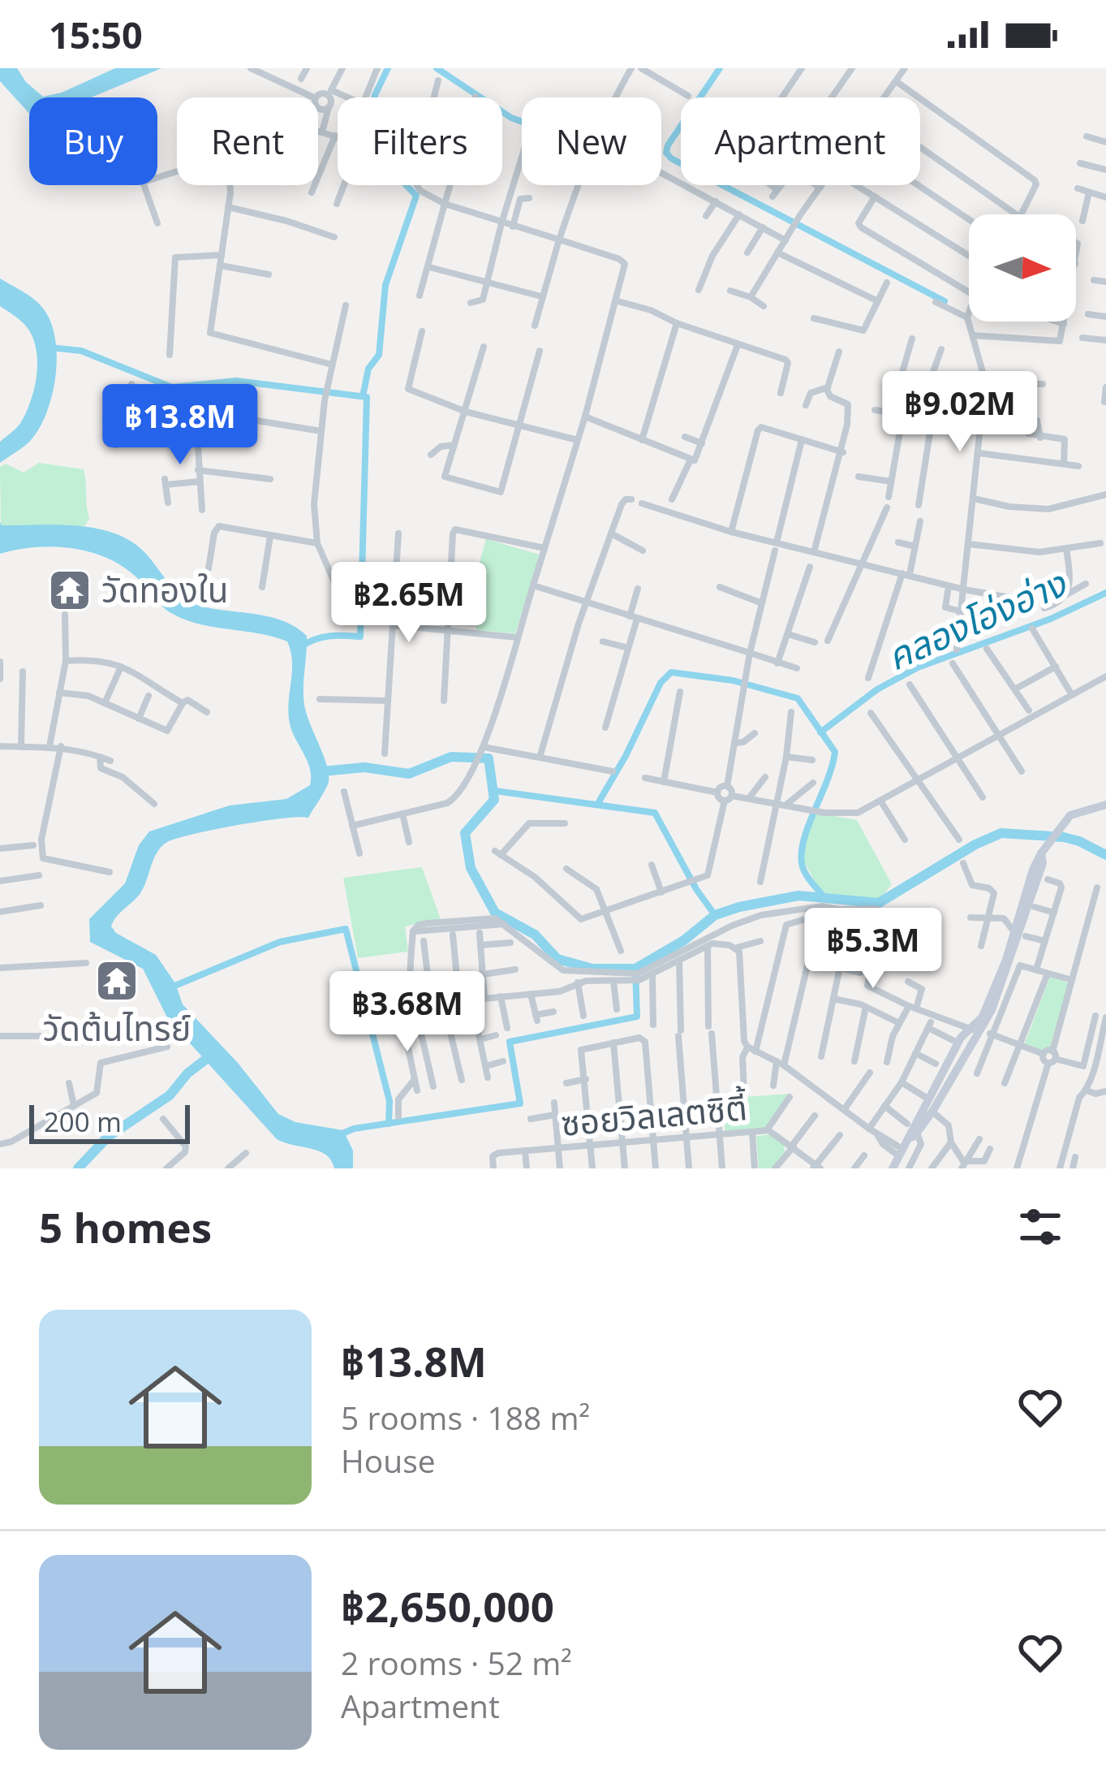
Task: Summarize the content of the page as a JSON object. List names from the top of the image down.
{
  "streets": {
    "street": ["ซอยวิลเลตซิตี้"]
  },
  "water": ["คลองโอ่งอ่าง"],
  "places": {
    "temple": ["วัดทองใน", "วัดต้นไทรย์"]
  },
  "scale_bar": "200 m",
  "north": "right",
  "page": {
    "status": "15:50",
    "chip": [
      "Buy",
      "Rent",
      "Filters",
      "New",
      "Apartment"
    ],
    "price": [
      "฿9.02M",
      "฿13.8M",
      "฿2.65M",
      "฿5.3M",
      "฿3.68M"
    ],
    "scale": "200 m",
    "heading": "5 homes",
    "list": [
      {
        "name": "฿13.8M",
        "note": "5 rooms · 188 m² · House"
      },
      {
        "name": "฿2,650,000",
        "note": "2 rooms · 52 m² · Apartment"
      }
    ]
  }
}
